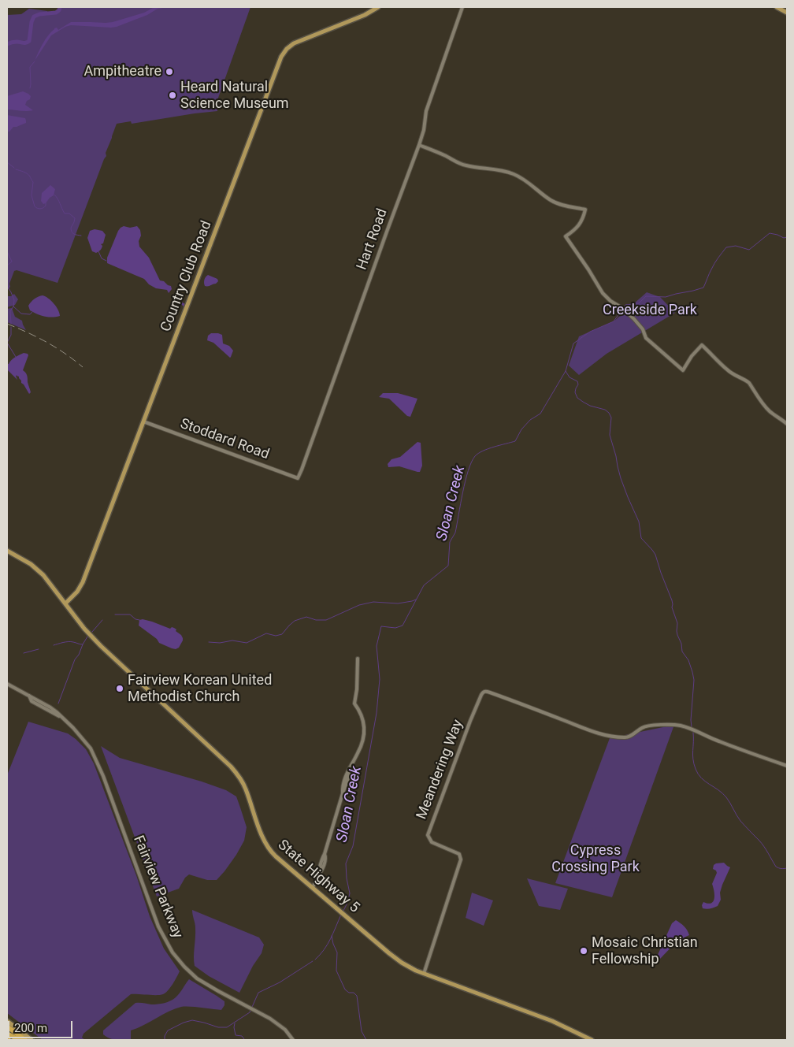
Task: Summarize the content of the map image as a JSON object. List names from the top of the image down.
{
  "streets": {
    "main road": ["Country Club Road", "State Highway 5"],
    "street": [
      "Hart Road",
      "Stoddard Road",
      "Meandering Way",
      "Fairview Parkway"
    ]
  },
  "crossings": [
    ["Hart Road", "Stoddard Road"],
    ["Country Club Road", "Stoddard Road"],
    ["Country Club Road", "State Highway 5"],
    ["Meandering Way", "State Highway 5"]
  ],
  "water": ["Sloan Creek"],
  "parks": ["Creekside Park", "Cypress Crossing Park"],
  "places": [
    "Ampitheatre",
    "Heard Natural Science Museum",
    "Fairview Korean United Methodist Church",
    "Mosaic Christian Fellowship"
  ],
  "scale_bar": "200 m"
}
